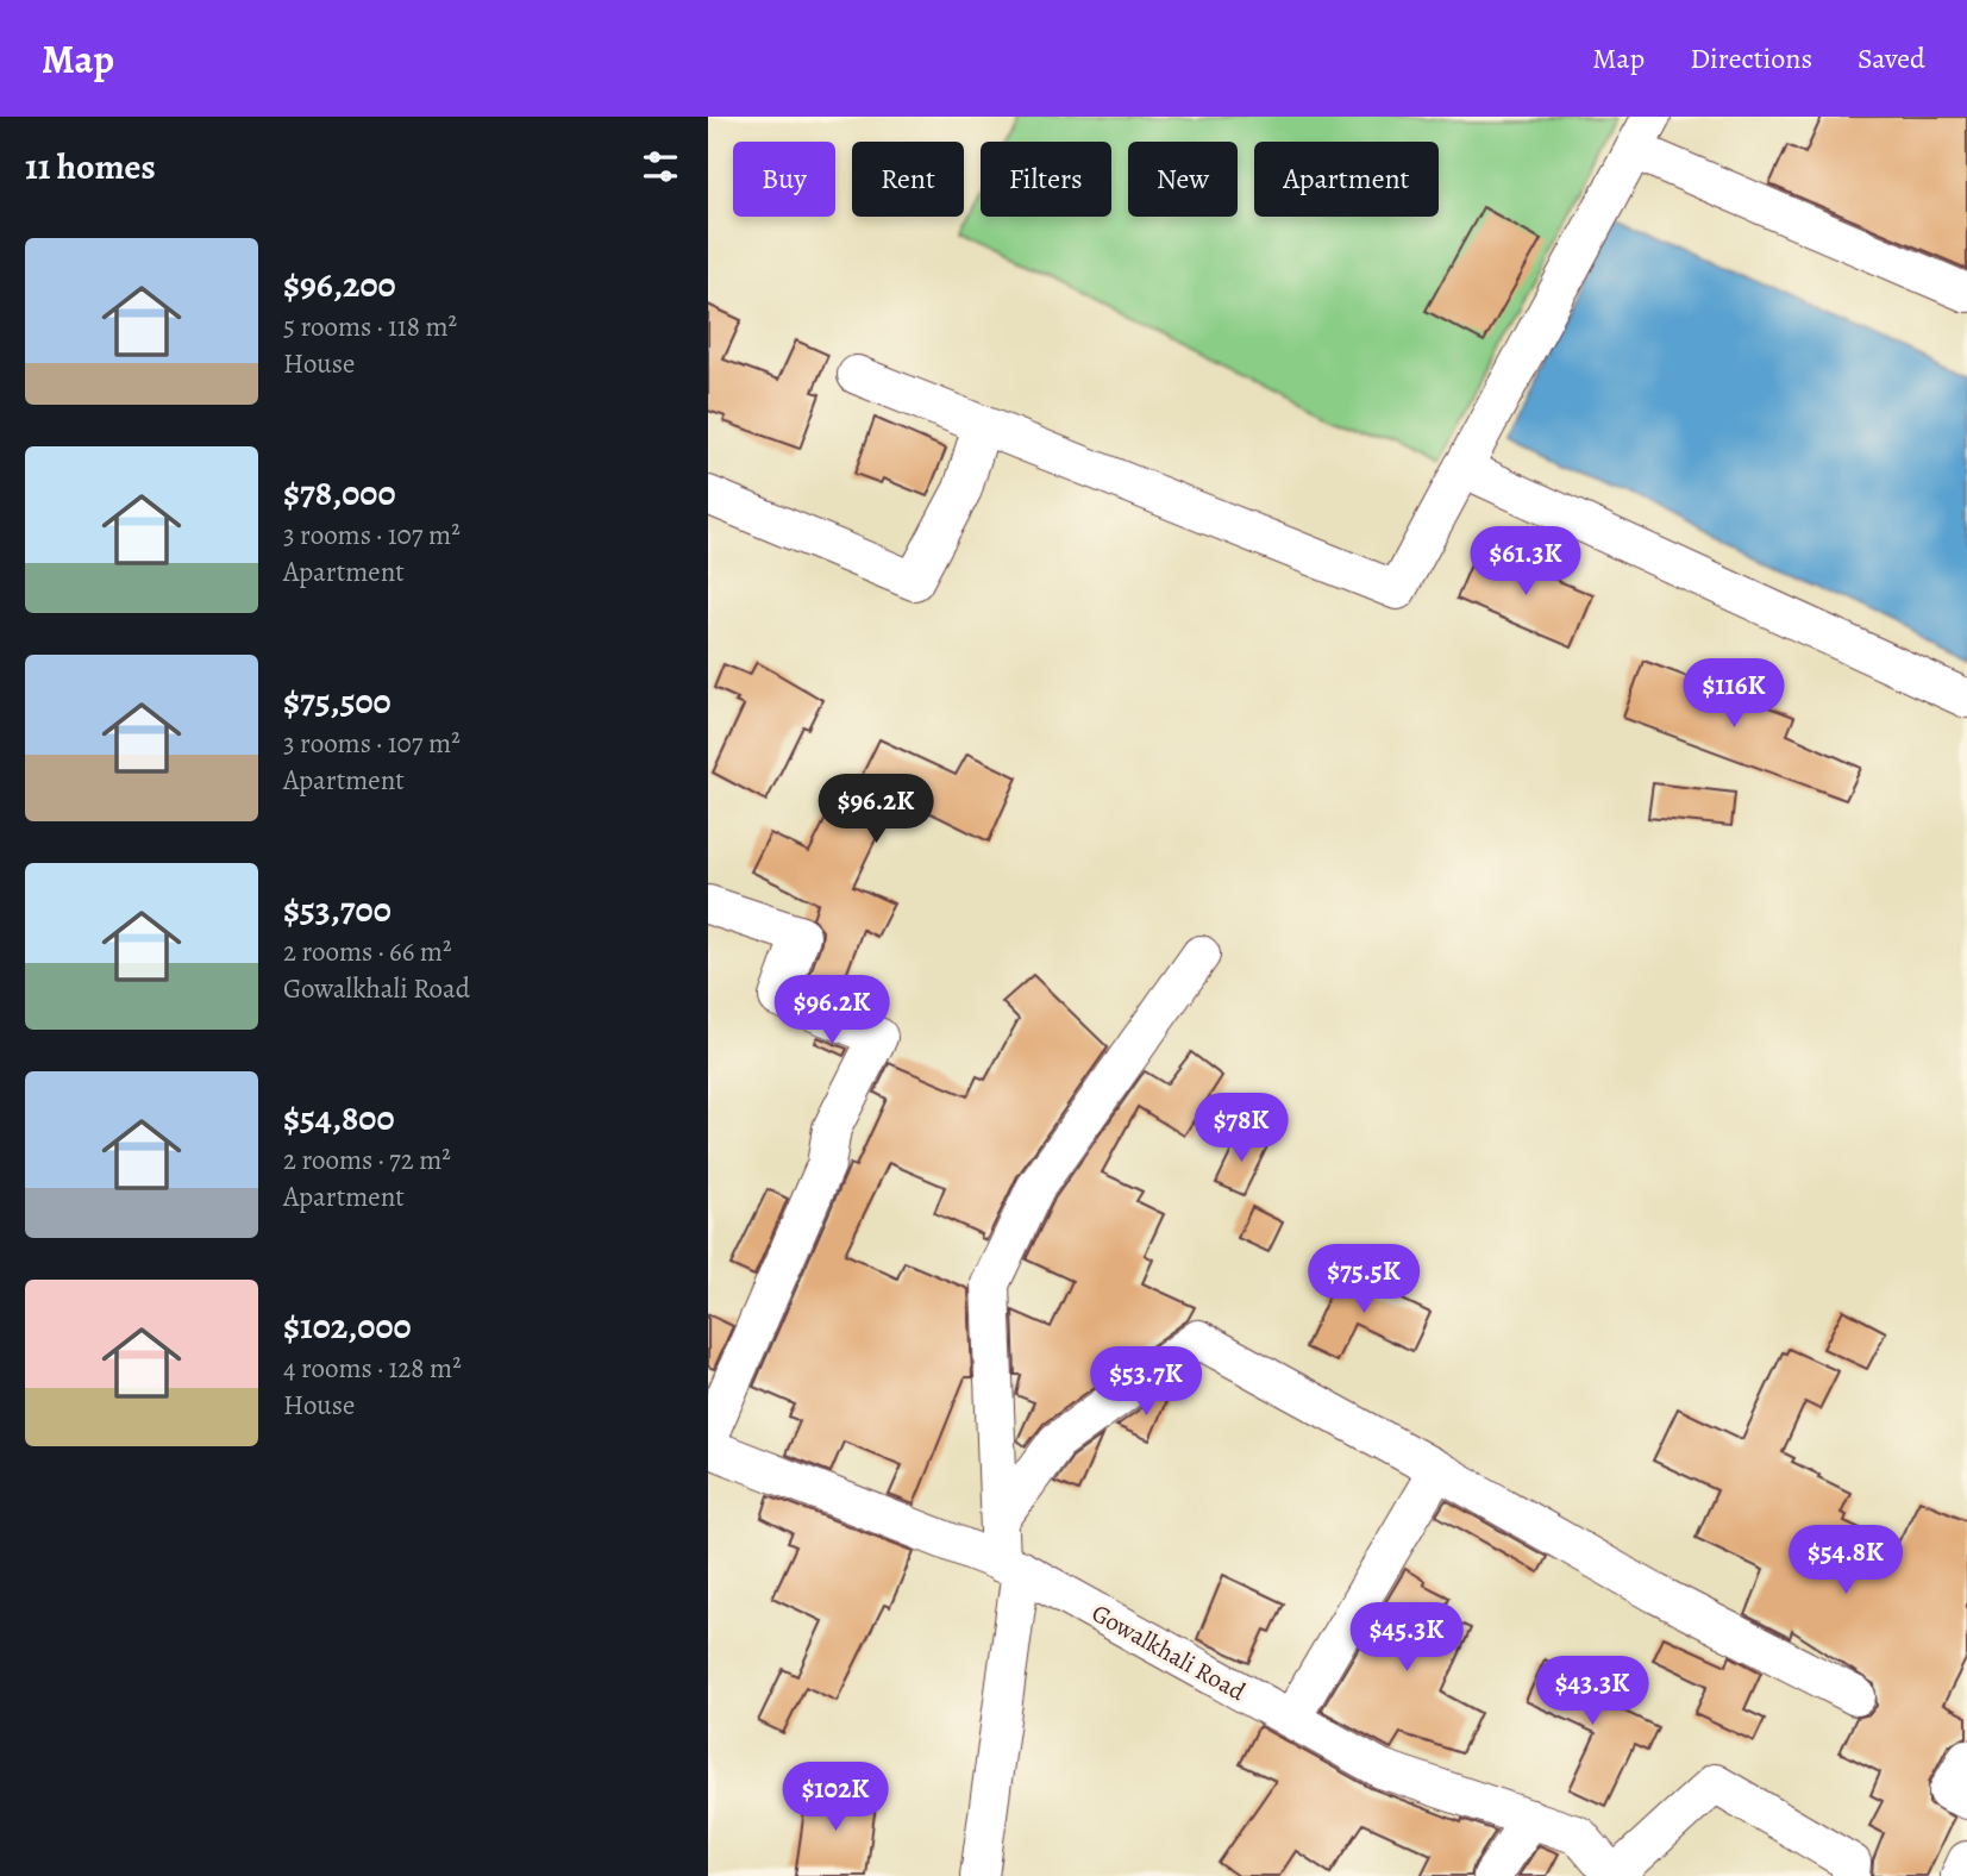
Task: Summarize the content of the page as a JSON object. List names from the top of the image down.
{
  "streets": {
    "street": ["Gowalkhali Road"]
  },
  "page": {
    "header": "Map",
    "nav": ["Map", "Directions", "Saved"],
    "heading": "11 homes",
    "chip": [
      "Buy",
      "Rent",
      "Filters",
      "New",
      "Apartment"
    ],
    "list": [
      {
        "name": "$96,200",
        "note": "5 rooms · 118 m² · House"
      },
      {
        "name": "$78,000",
        "note": "3 rooms · 107 m² · Apartment"
      },
      {
        "name": "$75,500",
        "note": "3 rooms · 107 m² · Apartment"
      },
      {
        "name": "$53,700",
        "note": "2 rooms · 66 m² · Gowalkhali Road"
      },
      {
        "name": "$54,800",
        "note": "2 rooms · 72 m² · Apartment"
      },
      {
        "name": "$102,000",
        "note": "4 rooms · 128 m² · House"
      }
    ],
    "price": [
      "$61.3K",
      "$116K",
      "$96.2K",
      "$96.2K",
      "$78K",
      "$75.5K",
      "$53.7K",
      "$54.8K",
      "$45.3K",
      "$43.3K",
      "$102K"
    ]
  }
}
